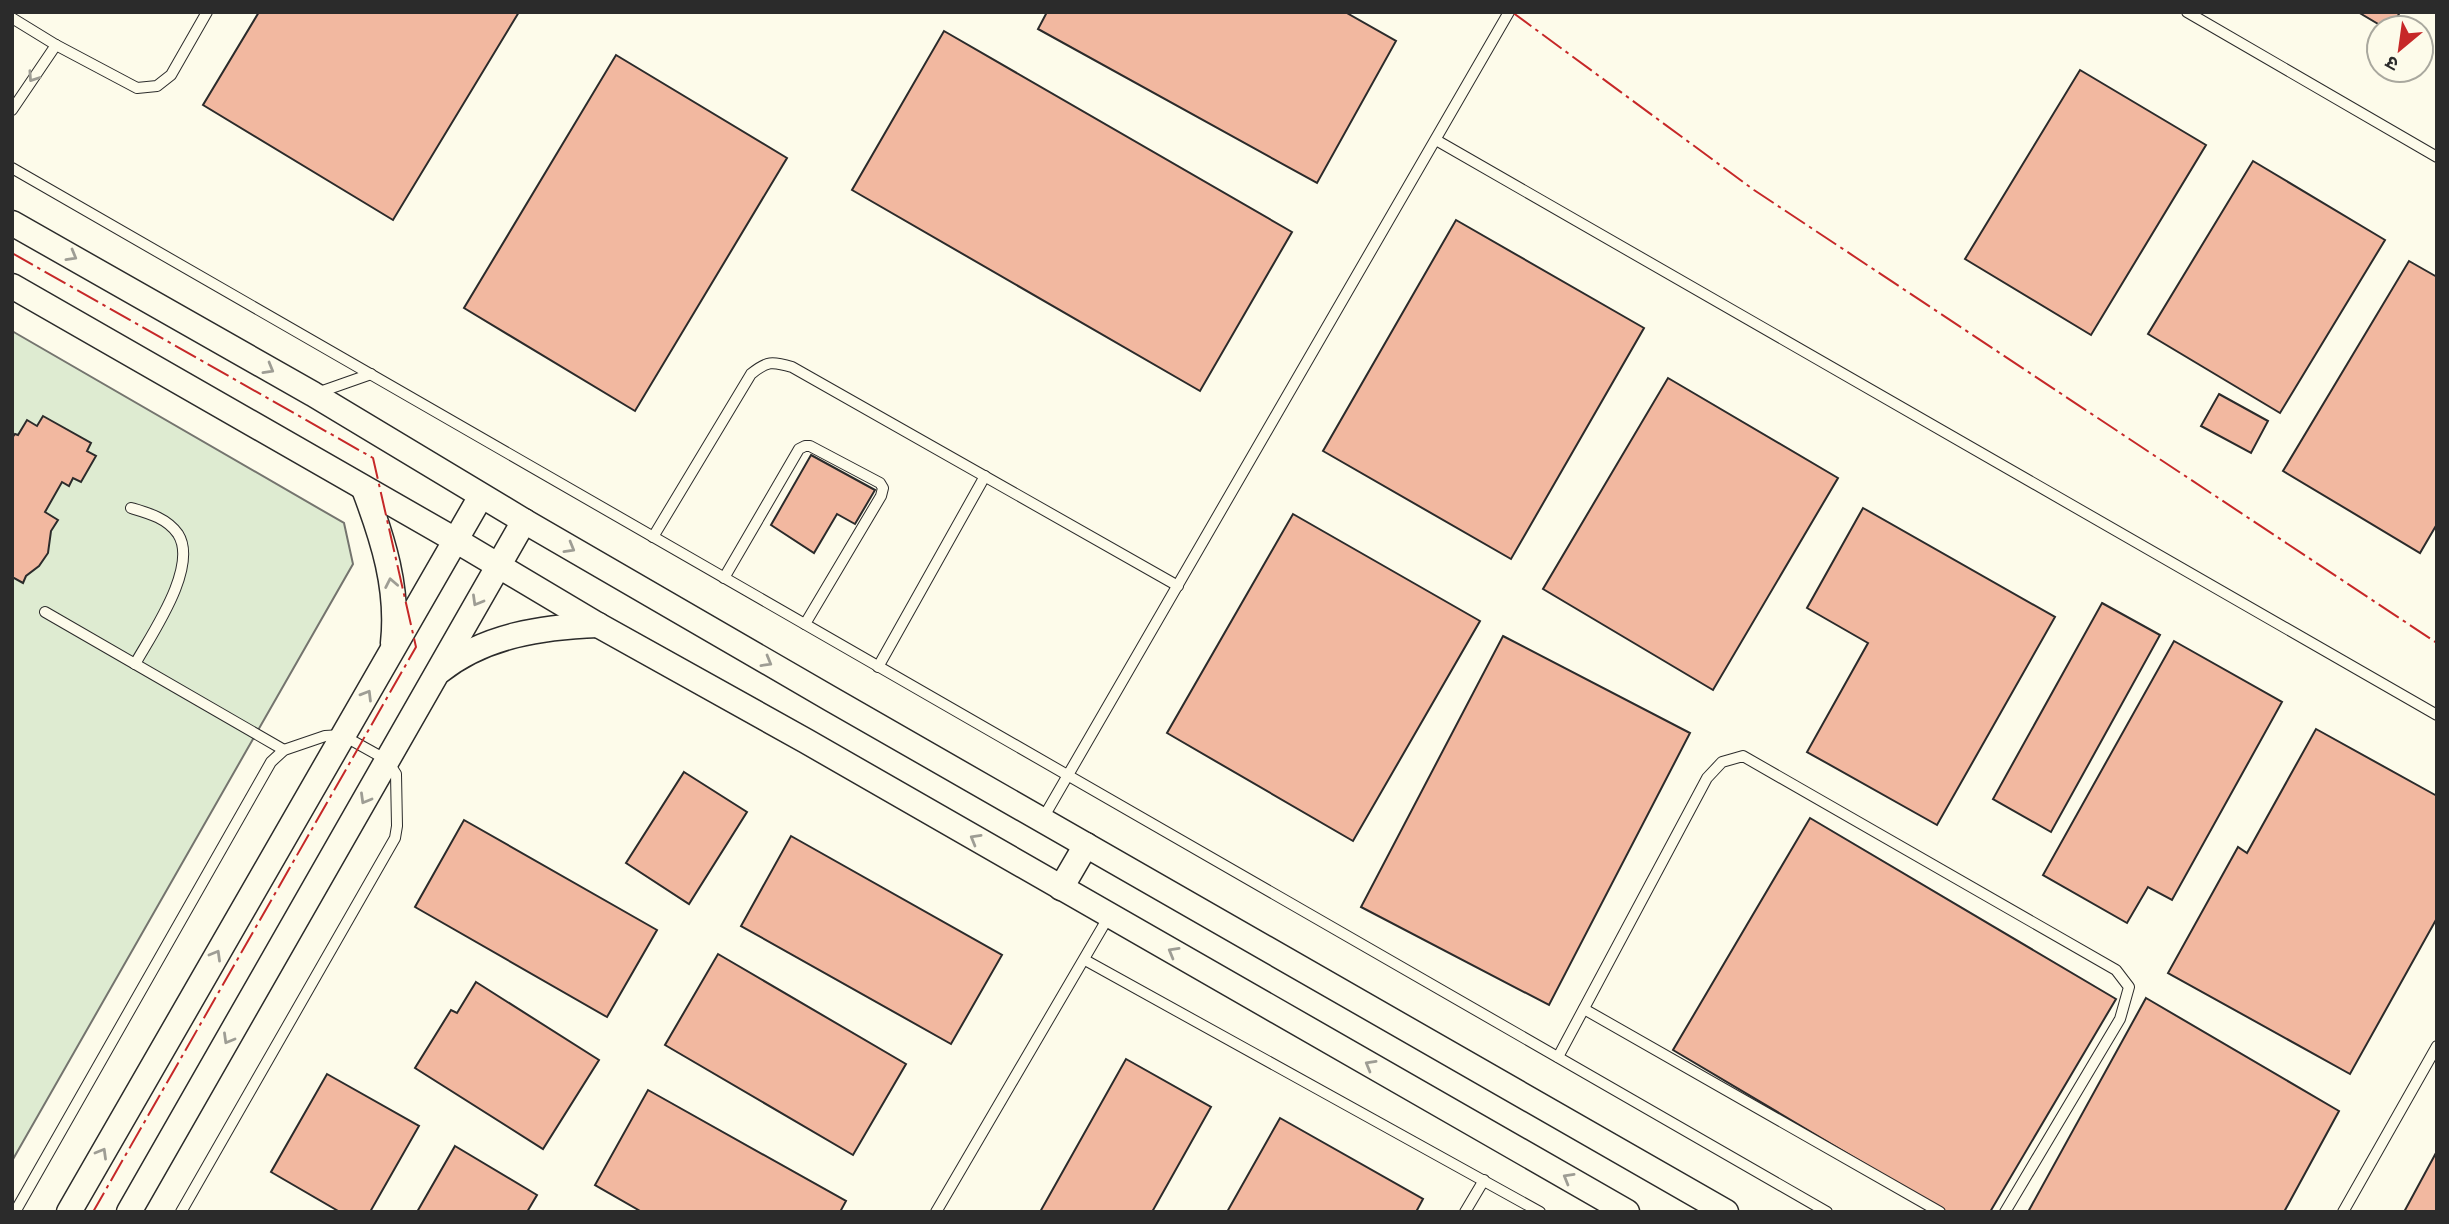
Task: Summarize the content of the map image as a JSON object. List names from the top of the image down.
{
  "north": "bottom left"
}
